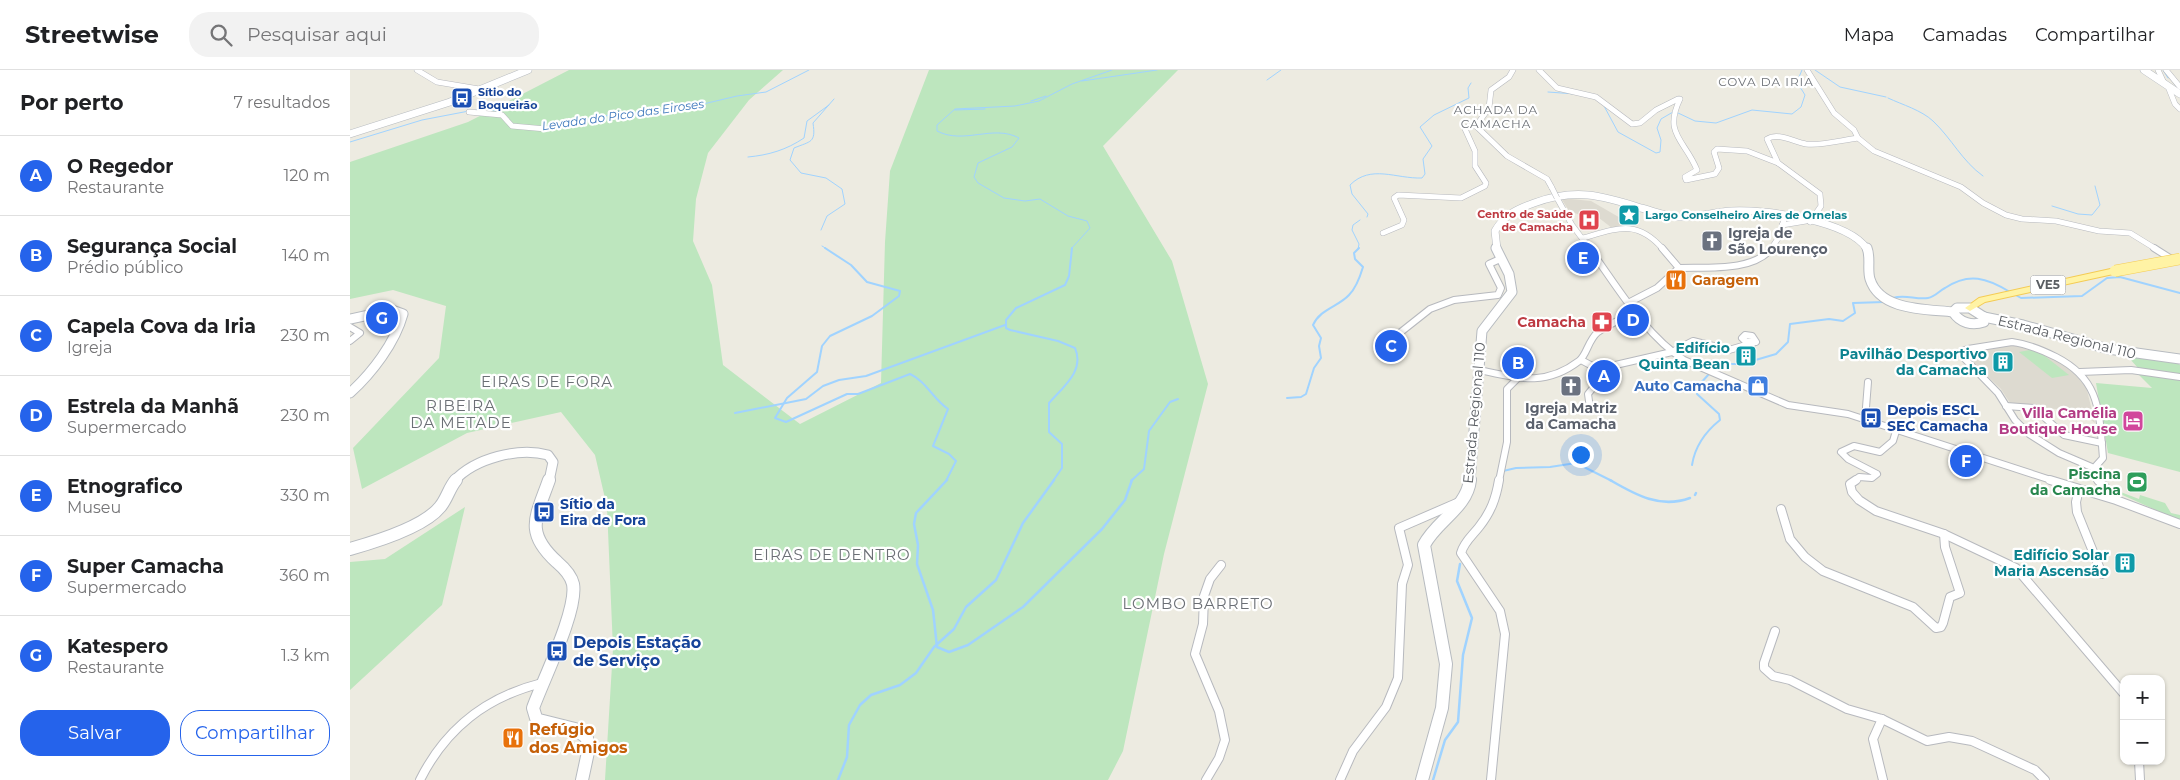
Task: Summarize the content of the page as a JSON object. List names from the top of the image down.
{
  "streets": {
    "main road": ["VE5", "Estrada Regional 110"]
  },
  "districts": [
    "COVA DA IRIA",
    "ACHADA DA CAMACHA",
    "EIRAS DE FORA",
    "RIBEIRA DA METADE",
    "EIRAS DE DENTRO",
    "LOMBO BARRETO"
  ],
  "water": ["Levada do Pico das Eiroses"],
  "places": {
    "bus stop": [
      "Sítio do Boqueirão",
      "Depois ESCL SEC Camacha",
      "Sítio da Eira de Fora",
      "Depois Estação de Serviço"
    ],
    "place": ["Largo Conselheiro Aires de Ornelas"],
    "hospital": ["Centro de Saúde de Camacha"],
    "church": ["Igreja de São Lourenço", "Igreja Matriz da Camacha"],
    "restaurant": ["Garagem", "Refúgio dos Amigos"],
    "pharmacy": ["Camacha"],
    "building": ["Edifício Quinta Bean", "Pavilhão Desportivo da Camacha", "Edifício Solar Maria Ascensão"],
    "shop": ["Auto Camacha"],
    "hotel": ["Villa Camélia Boutique House"],
    "sports": ["Piscina da Camacha"]
  },
  "page": {
    "header": "Streetwise",
    "search": "Pesquisar aqui",
    "nav": ["Mapa", "Camadas", "Compartilhar"],
    "heading": ["Por perto", "7 resultados"],
    "list": [
      {
        "mark": "A",
        "name": "O Regedor",
        "note": "Restaurante",
        "value": "120 m"
      },
      {
        "mark": "B",
        "name": "Segurança Social",
        "note": "Prédio público",
        "value": "140 m"
      },
      {
        "mark": "C",
        "name": "Capela Cova da Iria",
        "note": "Igreja",
        "value": "230 m"
      },
      {
        "mark": "D",
        "name": "Estrela da Manhã",
        "note": "Supermercado",
        "value": "230 m"
      },
      {
        "mark": "E",
        "name": "Etnografico",
        "note": "Museu",
        "value": "330 m"
      },
      {
        "mark": "F",
        "name": "Super Camacha",
        "note": "Supermercado",
        "value": "360 m"
      },
      {
        "mark": "G",
        "name": "Katespero",
        "note": "Restaurante",
        "value": "1.3 km"
      }
    ],
    "pins": [
      "E",
      "G",
      "D",
      "C",
      "B",
      "A",
      "F"
    ],
    "map_buttons": ["+", "−"],
    "buttons": ["Salvar", "Compartilhar"]
  }
}
